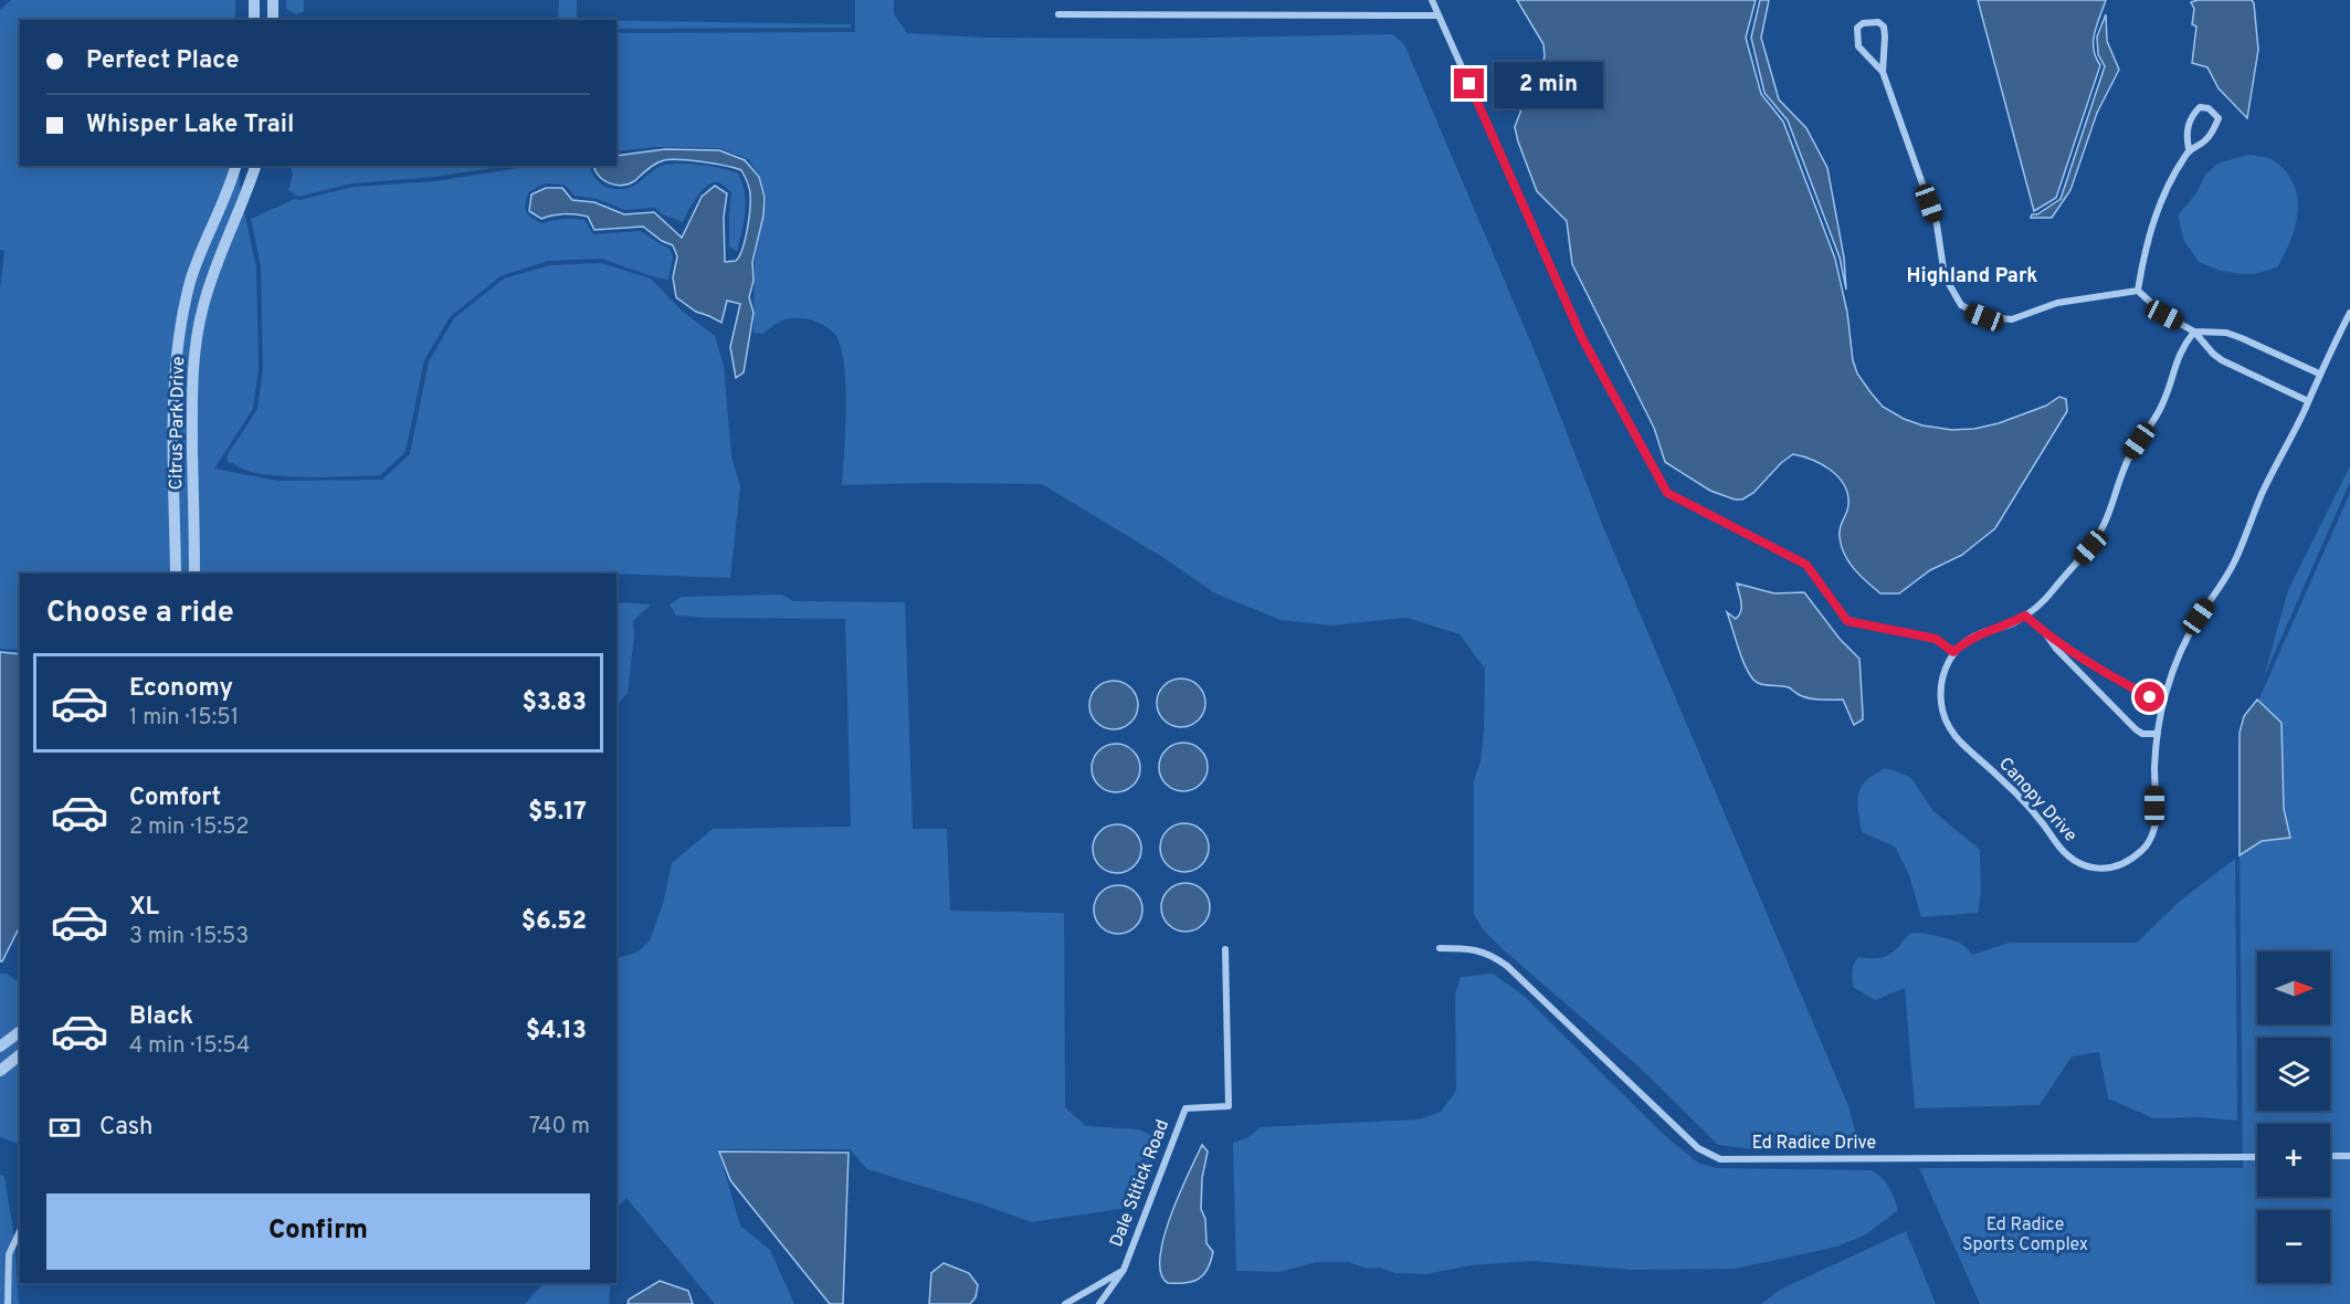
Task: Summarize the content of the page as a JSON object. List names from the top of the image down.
{
  "streets": {
    "street": [
      "Citrus Park Drive",
      "Canopy Drive",
      "Ed Radice Drive",
      "Dale Stitick Road"
    ]
  },
  "districts": ["Highland Park"],
  "parks": ["Ed Radice Sports Complex"],
  "north": "right",
  "page": {
    "banner": ["Perfect Place", "Whisper Lake Trail"],
    "bubble": "2 min",
    "heading": "Choose a ride",
    "list": [
      {
        "name": "Economy",
        "note": "1 min · 15:51",
        "value": "$3.83"
      },
      {
        "name": "Comfort",
        "note": "2 min · 15:52",
        "value": "$5.17"
      },
      {
        "name": "XL",
        "note": "3 min · 15:53",
        "value": "$6.52"
      },
      {
        "name": "Black",
        "note": "4 min · 15:54",
        "value": "$4.13"
      }
    ],
    "map_buttons": ["+", "−"],
    "pay": ["Cash", "740 m"],
    "buttons": "Confirm"
  }
}
